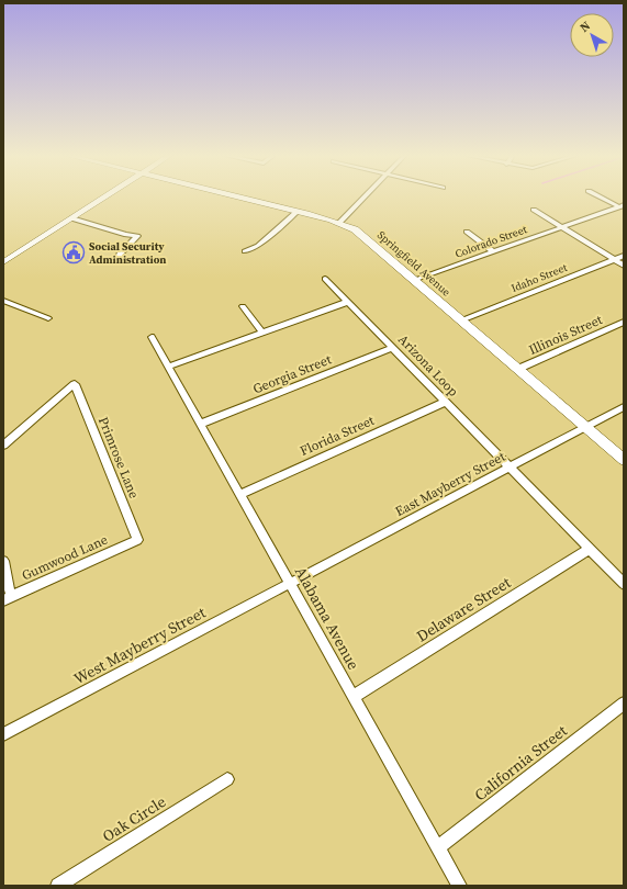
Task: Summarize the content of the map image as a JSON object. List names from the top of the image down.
{
  "streets": {
    "main road": ["Springfield Avenue"],
    "street": [
      "Colorado Street",
      "Idaho Street",
      "Illinois Street",
      "Arizona Loop",
      "Georgia Street",
      "Florida Street",
      "Primrose Lane",
      "East Mayberry Street",
      "Gumwood Lane",
      "Delaware Street",
      "Alabama Avenue",
      "West Mayberry Street",
      "California Street",
      "Oak Circle"
    ]
  },
  "crossings": [
    ["Colorado Street", "Springfield Avenue"],
    ["Springfield Avenue", "Idaho Street"],
    ["Springfield Avenue", "Illinois Street"],
    ["Springfield Avenue", "East Mayberry Street"],
    ["Arizona Loop", "Georgia Street"],
    ["Arizona Loop", "Florida Street"],
    ["Arizona Loop", "East Mayberry Street"],
    ["Arizona Loop", "Delaware Street"],
    ["Georgia Street", "Alabama Avenue"],
    ["Florida Street", "Alabama Avenue"],
    ["Primrose Lane", "Gumwood Lane"],
    ["East Mayberry Street", "Alabama Avenue"],
    ["East Mayberry Street", "West Mayberry Street"],
    ["Delaware Street", "Alabama Avenue"],
    ["Alabama Avenue", "West Mayberry Street"],
    ["Alabama Avenue", "California Street"]
  ],
  "places": {
    "public building": ["Social Security Administration"]
  },
  "north": "top left"
}
